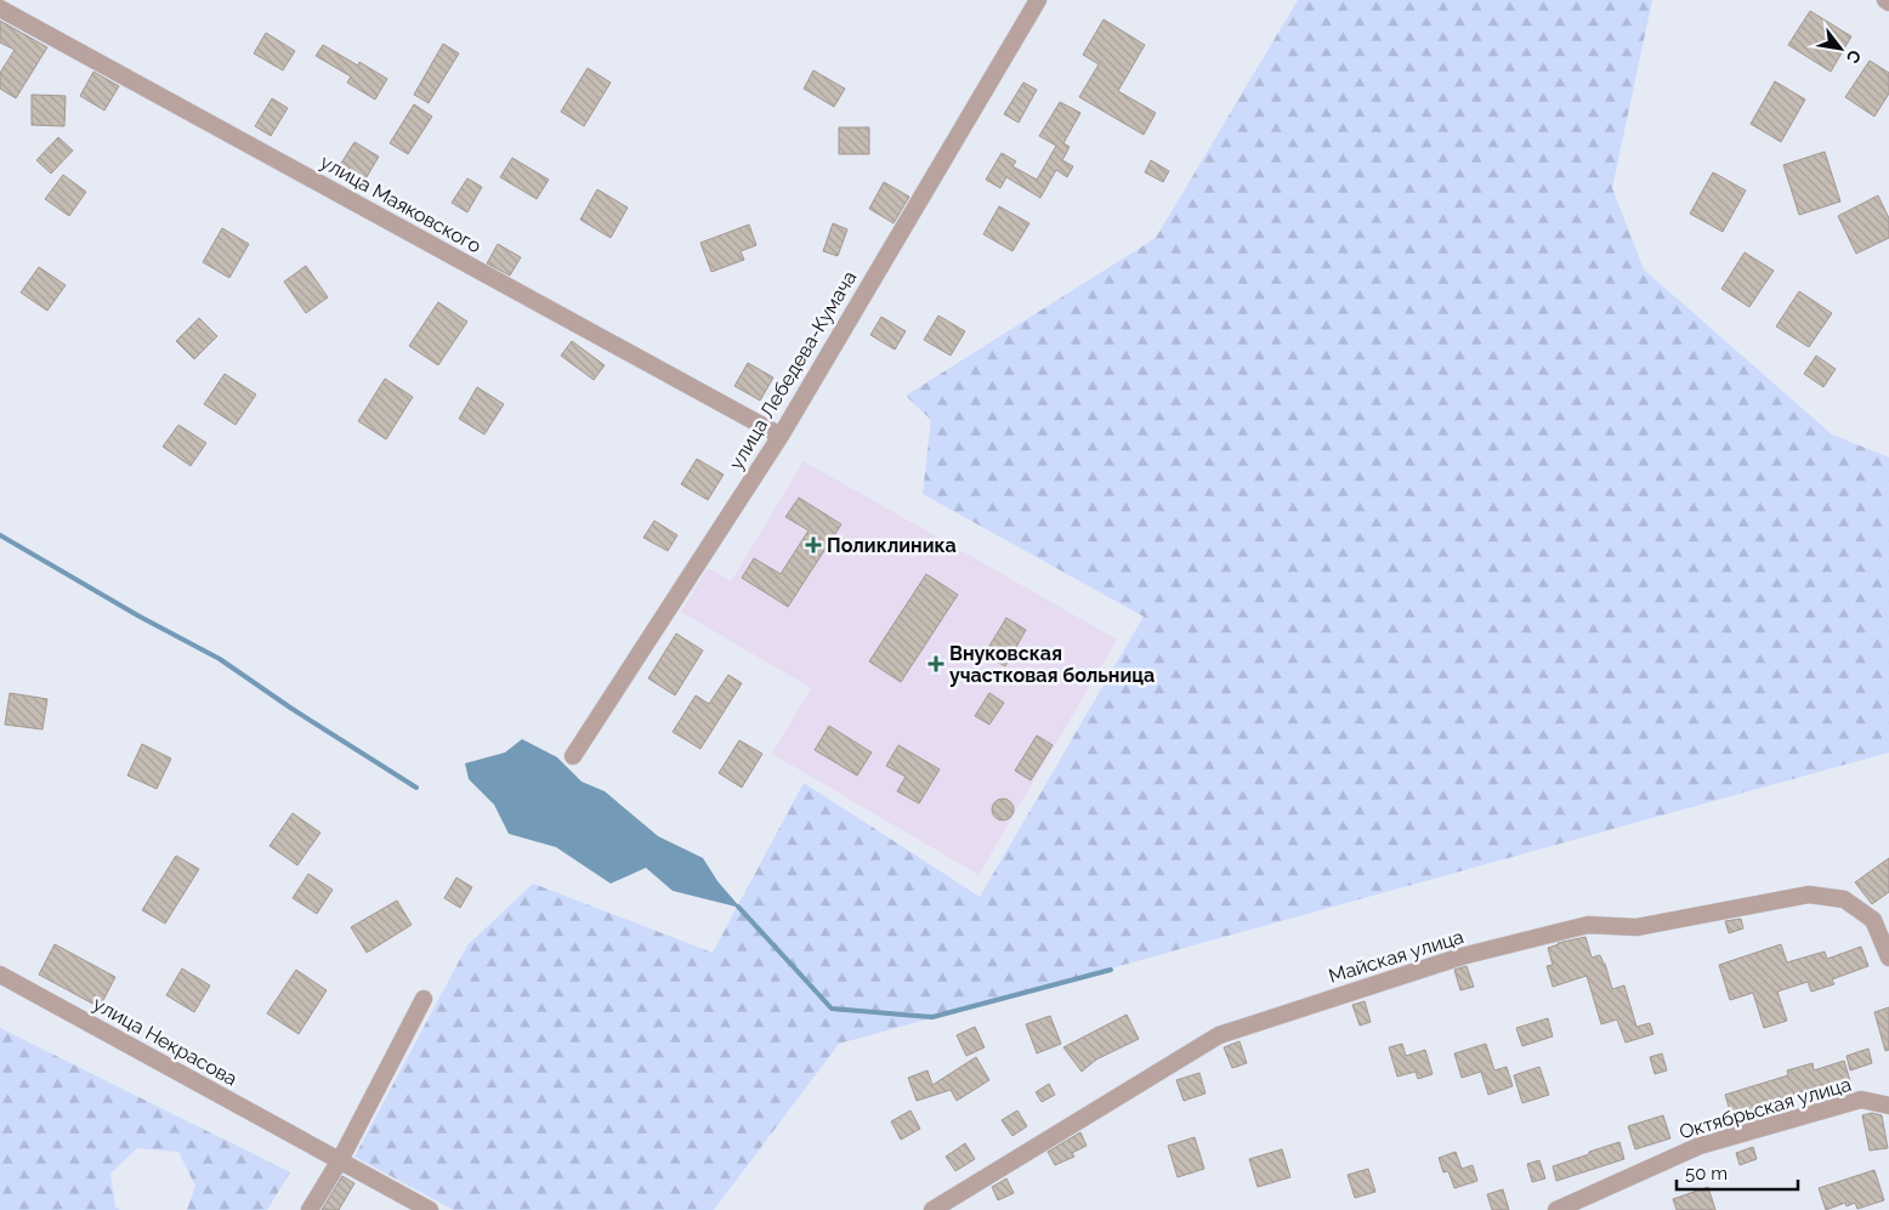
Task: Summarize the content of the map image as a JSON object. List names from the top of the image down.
{
  "streets": {
    "street": [
      "улица Маяковского",
      "улица Лебедева-Кумача",
      "Майская улица",
      "улица Некрасова",
      "Октябрьская улица"
    ]
  },
  "crossings": [
    ["улица Маяковского", "улица Лебедева-Кумача"]
  ],
  "places": {
    "health": ["Поликлиника", "Внуковская участковая больница"]
  },
  "scale_bar": "50 m",
  "north": "bottom right"
}
